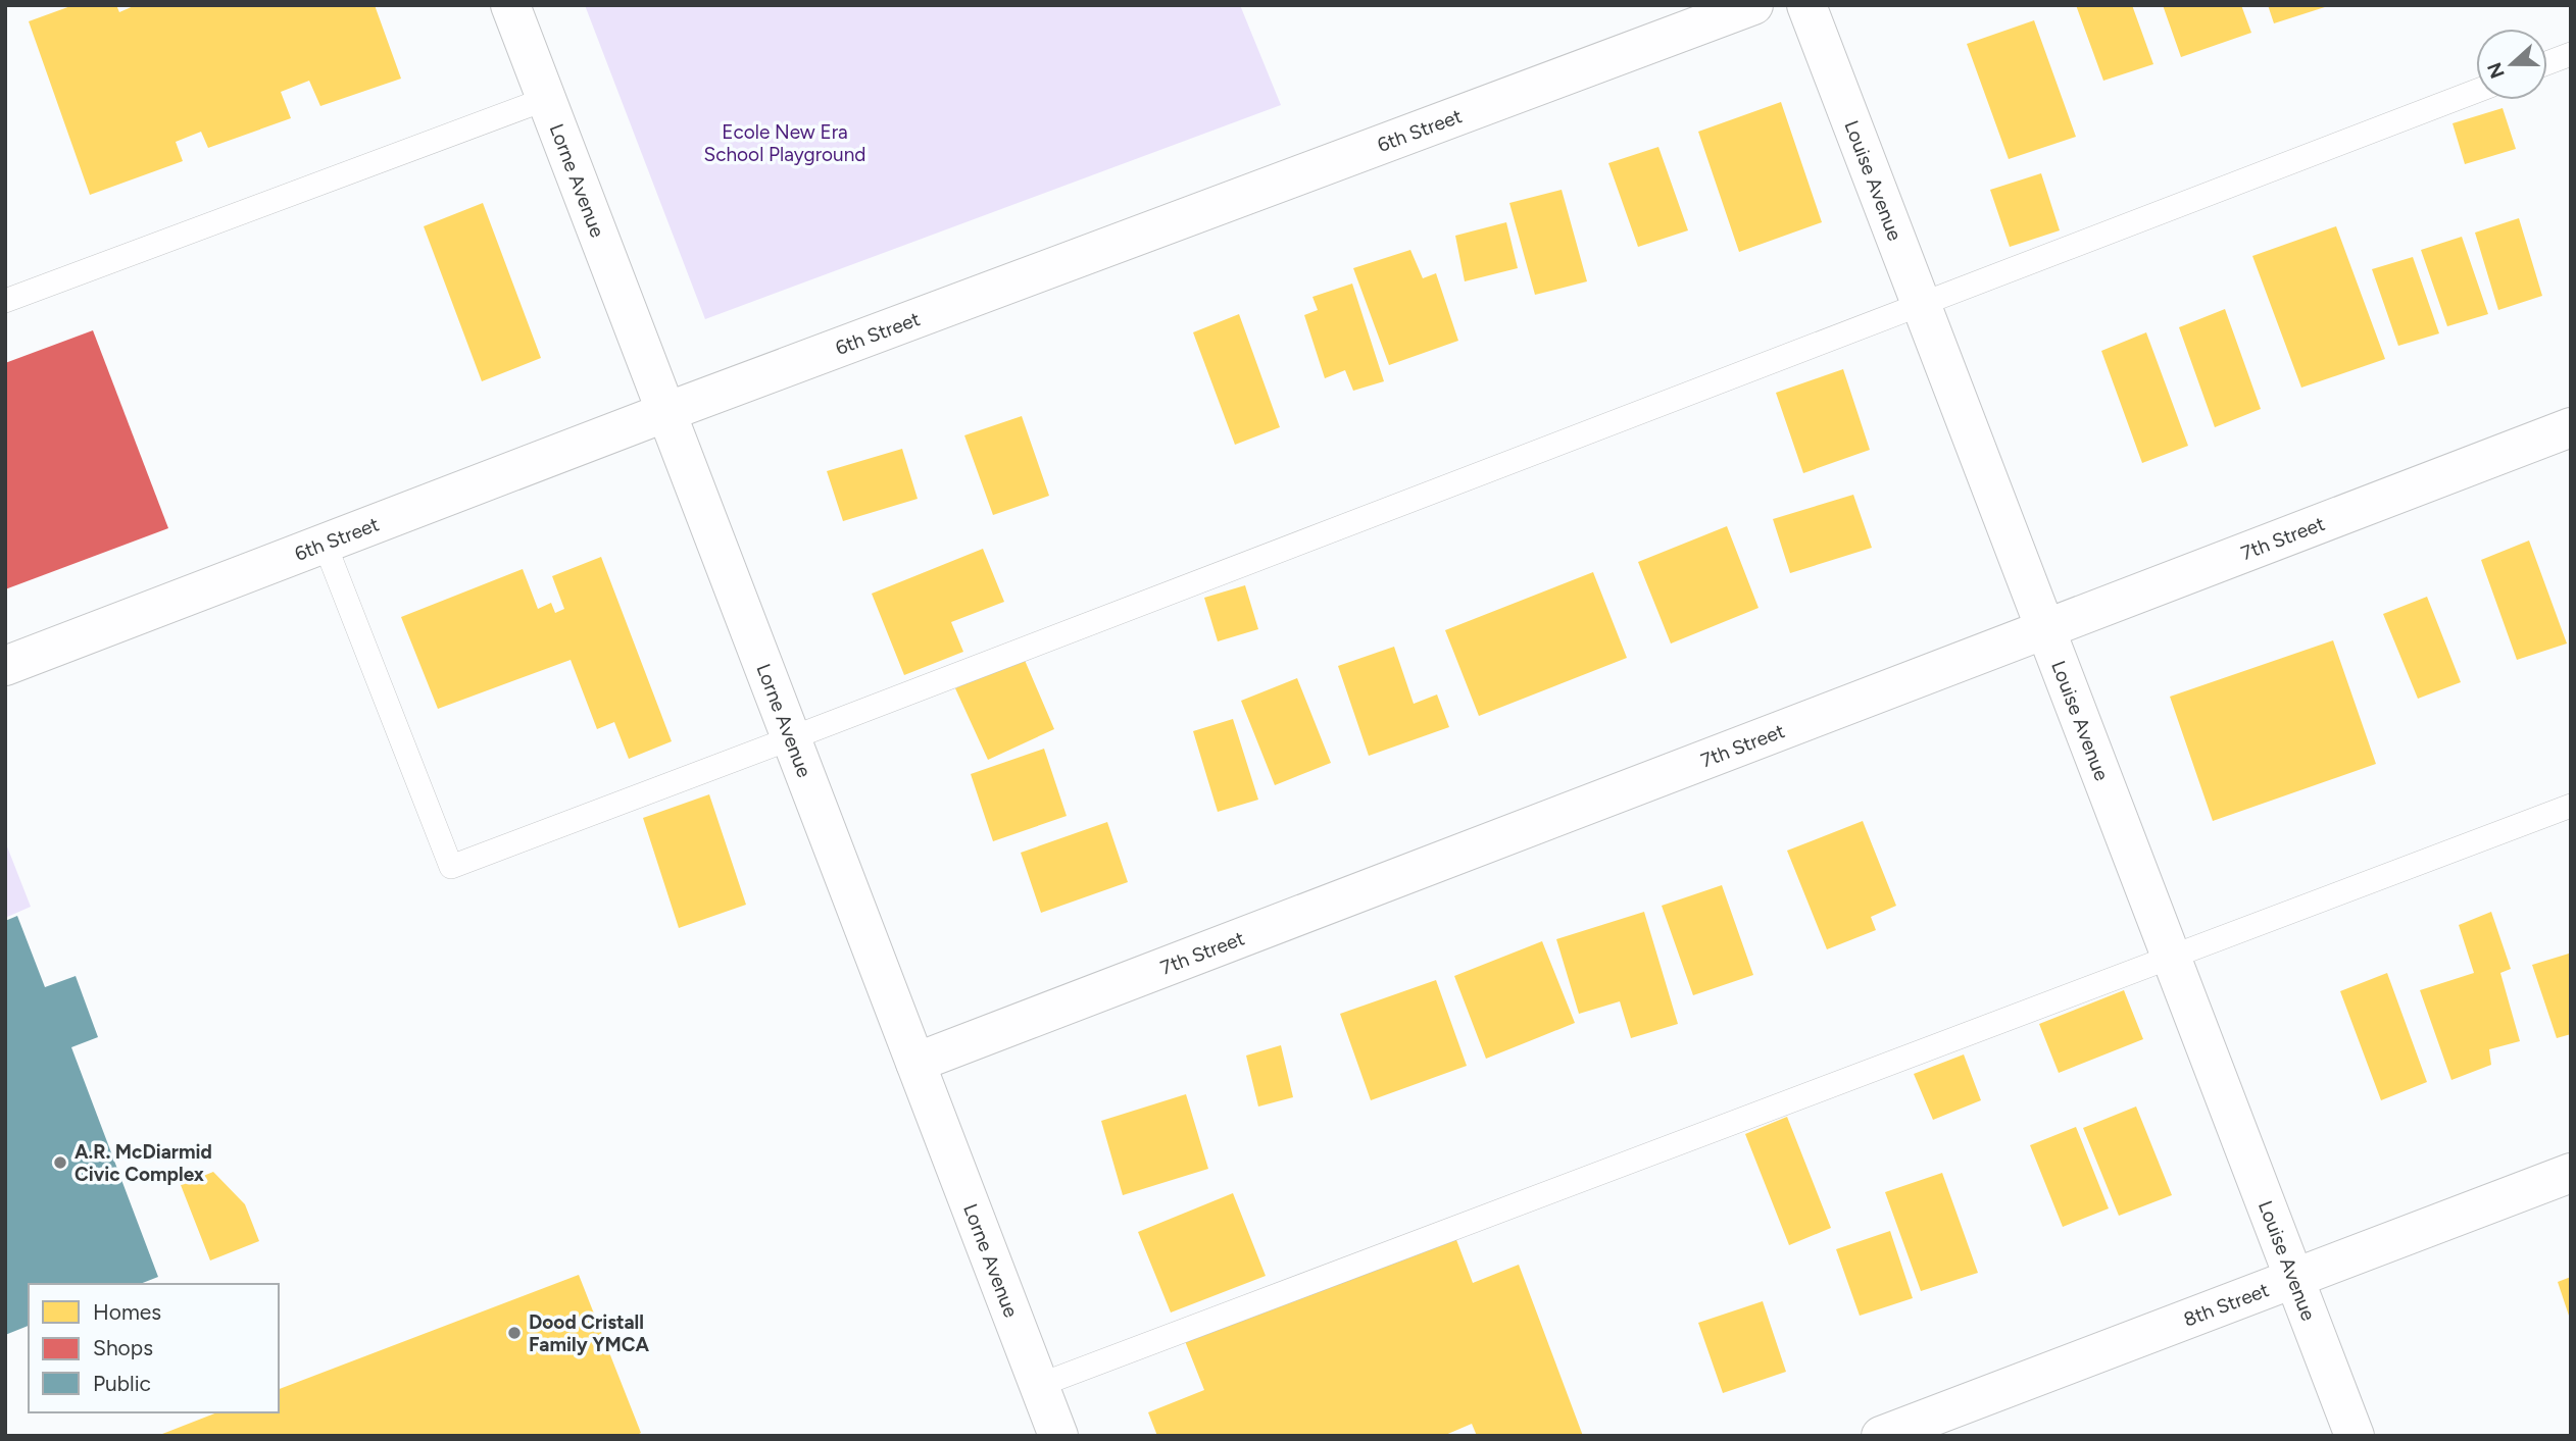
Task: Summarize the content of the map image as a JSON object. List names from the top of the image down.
{
  "streets": {
    "street": [
      "6th Street",
      "Lorne Avenue",
      "Louise Avenue",
      "7th Street",
      "8th Street"
    ]
  },
  "crossings": [
    ["6th Street", "Lorne Avenue"],
    ["Lorne Avenue", "7th Street"],
    ["Louise Avenue", "7th Street"],
    ["Louise Avenue", "8th Street"]
  ],
  "parks": ["Ecole New Era School Playground"],
  "places": ["A.R. McDiarmid Civic Complex", "Dood Cristall Family YMCA"],
  "legend": ["Homes", "Shops", "Public"],
  "north": "left"
}
